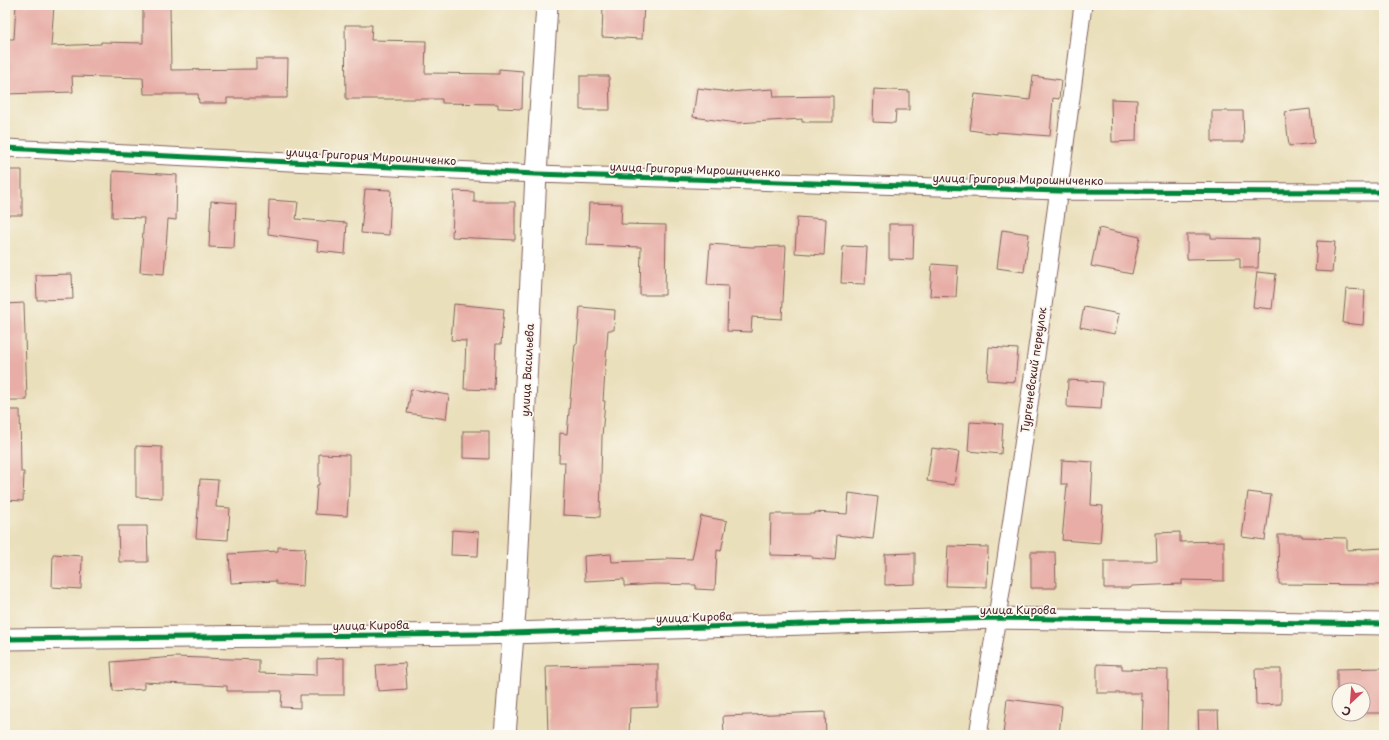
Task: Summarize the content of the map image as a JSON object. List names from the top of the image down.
{
  "streets": {
    "street": [
      "улица Григория Мирошниченко",
      "улица Васильева",
      "Тургеневский переулок",
      "улица Кирова"
    ]
  },
  "crossings": [
    ["улица Григория Мирошниченко", "улица Васильева"],
    ["улица Григория Мирошниченко", "Тургеневский переулок"],
    ["улица Васильева", "улица Кирова"],
    ["Тургеневский переулок", "улица Кирова"]
  ],
  "north": "bottom left"
}
